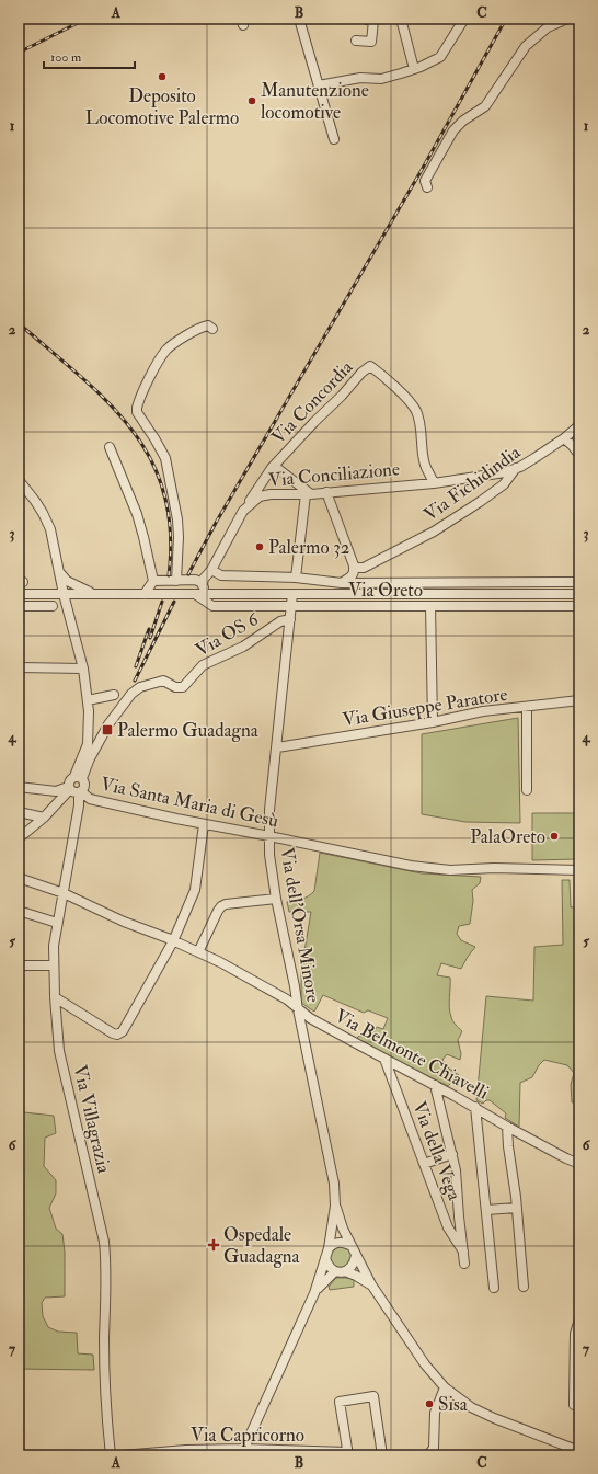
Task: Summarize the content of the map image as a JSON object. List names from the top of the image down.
{
  "streets": {
    "street": [
      "Via Concordia",
      "Via Conciliazione",
      "Via Fichidindia",
      "Via Oreto",
      "Via OS 6",
      "Via Giuseppe Paratore",
      "Via Santa Maria di Gesù",
      "Via dell'Orsa Minore",
      "Via Belmonte Chiavelli",
      "Via Villagrazia",
      "Via della Vega",
      "Via Capricorno"
    ]
  },
  "crossings": [
    ["Via Concordia", "Via Conciliazione"],
    ["Via Conciliazione", "Via Fichidindia"],
    ["Via Conciliazione", "Via Oreto"],
    ["Via Oreto", "Via dell'Orsa Minore"],
    ["Via OS 6", "Via Santa Maria di Gesù"],
    ["Via OS 6", "Via dell'Orsa Minore"],
    ["Via OS 6", "Via Villagrazia"],
    ["Via Giuseppe Paratore", "Via dell'Orsa Minore"],
    ["Via Santa Maria di Gesù", "Via dell'Orsa Minore"],
    ["Via Santa Maria di Gesù", "Via Villagrazia"],
    ["Via dell'Orsa Minore", "Via Belmonte Chiavelli"],
    ["Via Belmonte Chiavelli", "Via Villagrazia"],
    ["Via Belmonte Chiavelli", "Via della Vega"]
  ],
  "places": {
    "other": [
      "Deposito Locomotive Palermo",
      "Manutenzione locomotive",
      "Palermo 32",
      "PalaOreto",
      "Sisa"
    ],
    "transit": ["Palermo Guadagna"],
    "health": ["Ospedale Guadagna"]
  },
  "scale_bar": "100 m",
  "grid": {
    "columns": ["A", "B", "C"],
    "rows": [
      "1",
      "2",
      "3",
      "4",
      "5",
      "6",
      "7"
    ]
  }
}
